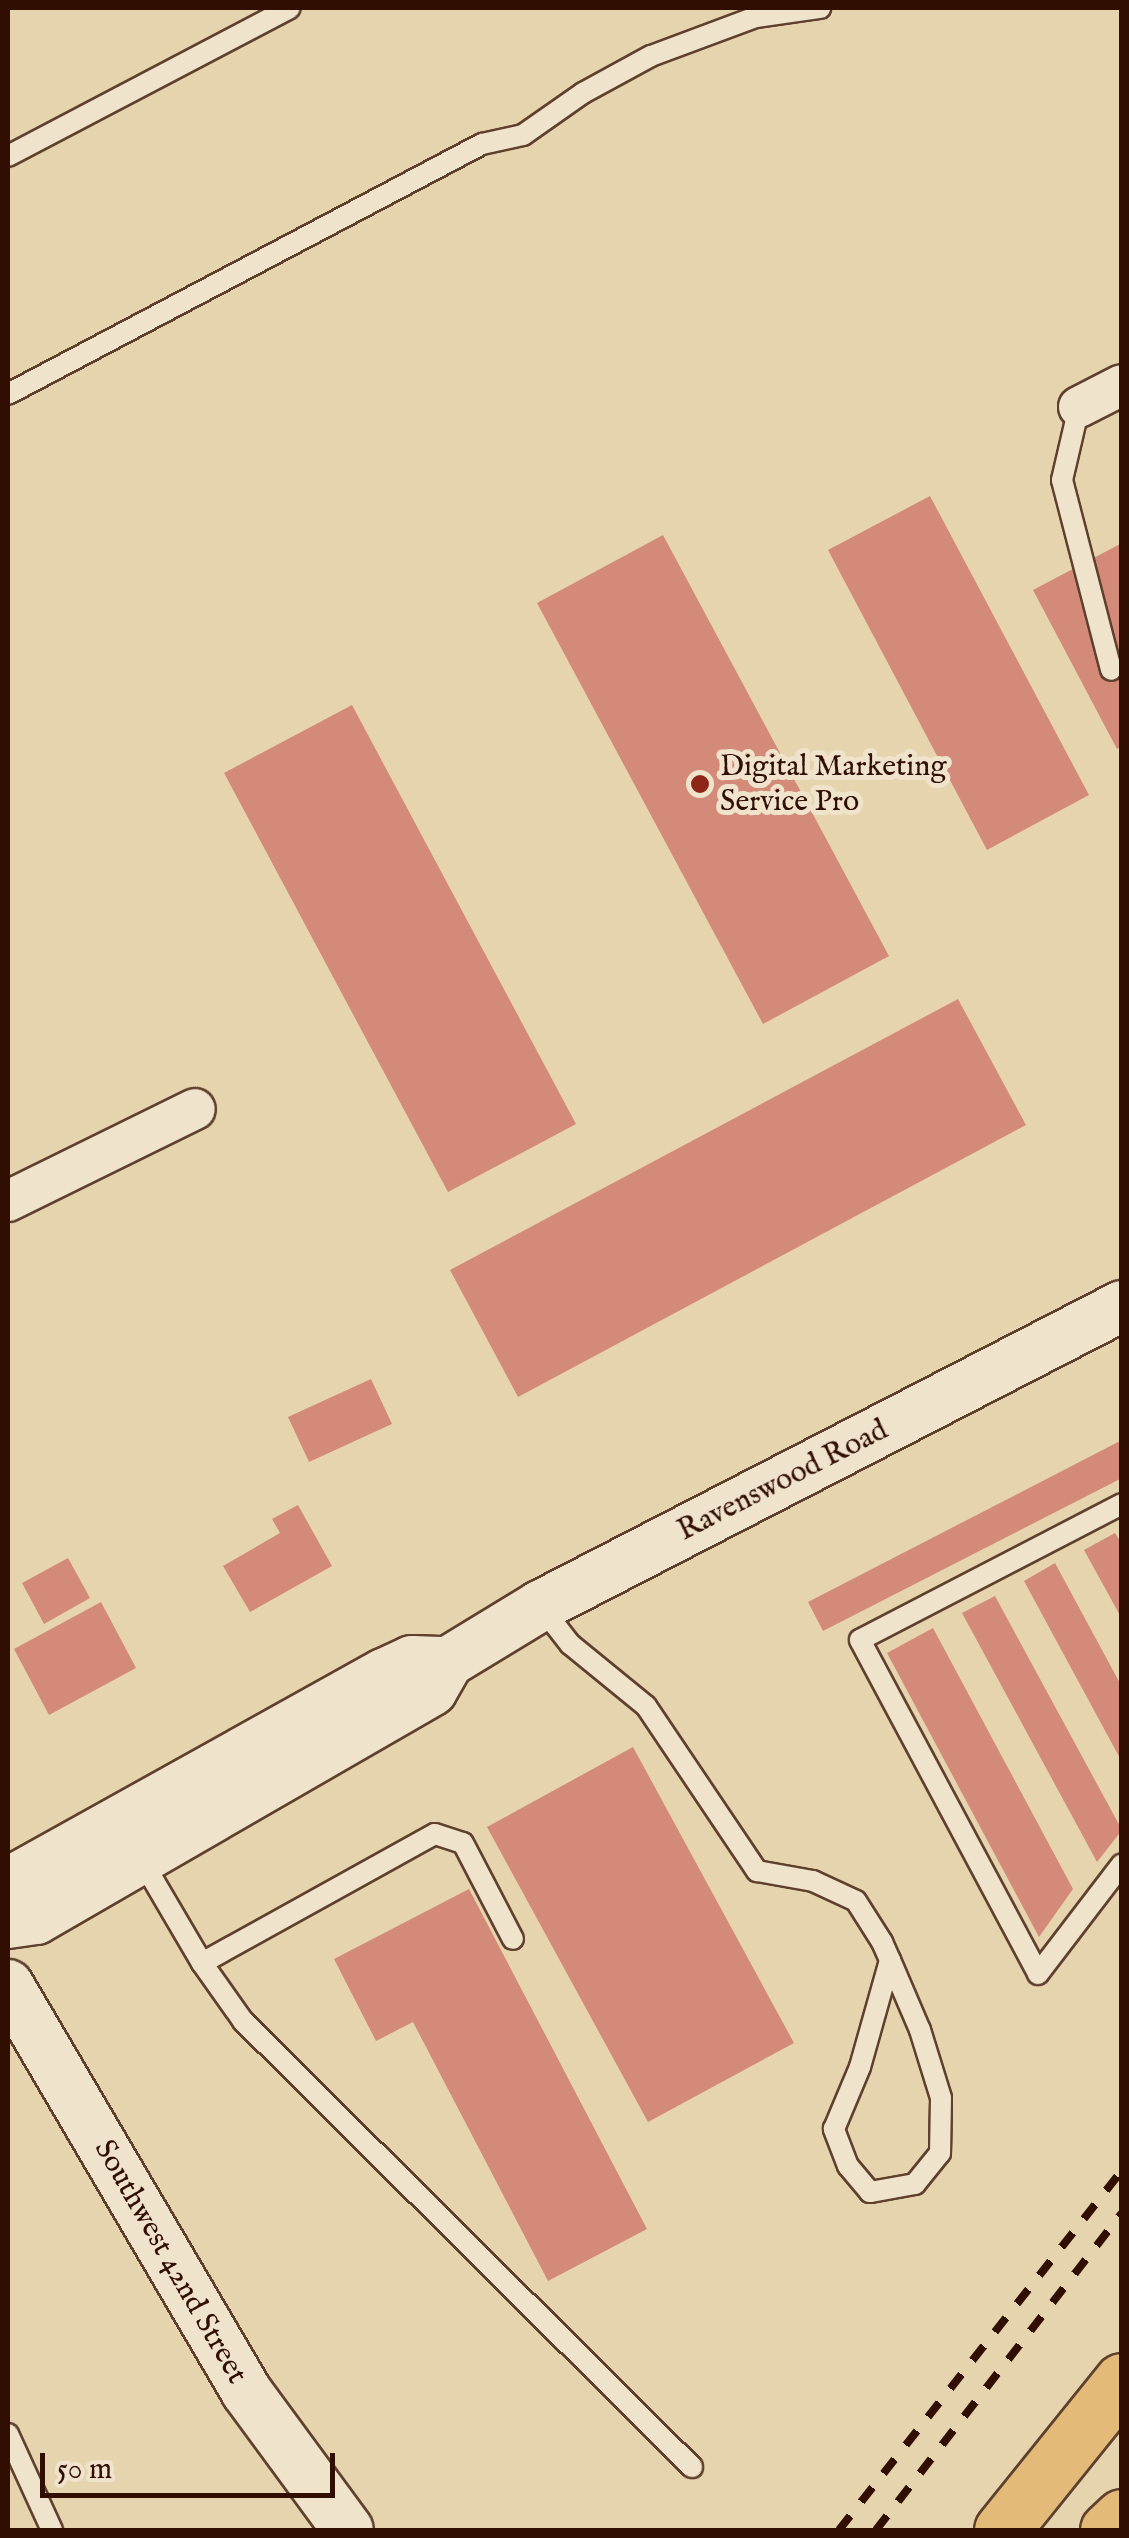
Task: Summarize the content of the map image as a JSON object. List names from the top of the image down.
{
  "streets": {
    "street": ["Ravenswood Road", "Southwest 42nd Street"]
  },
  "places": ["Digital Marketing Service Pro"],
  "scale_bar": "50 m"
}
